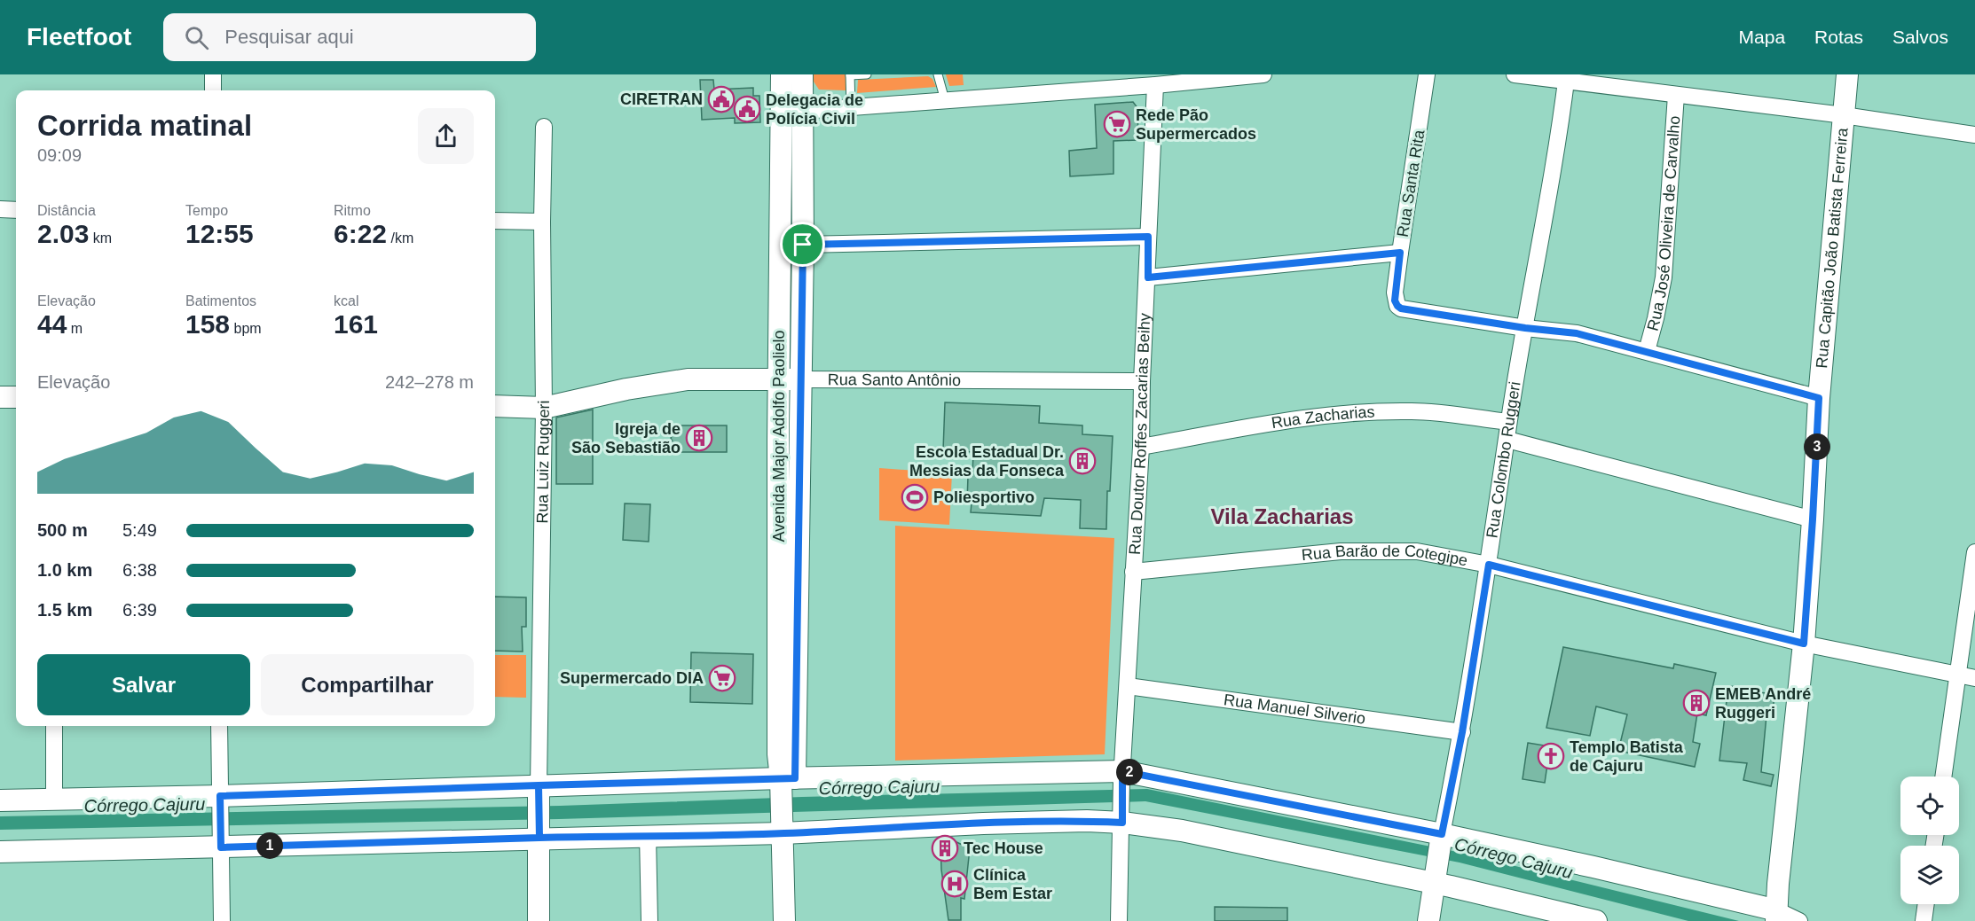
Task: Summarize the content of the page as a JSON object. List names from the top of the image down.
{
  "streets": {
    "main road": ["Rua Capitão João Batista Ferreira", "Rua Santo Antônio", "Avenida Major Adolfo Paolielo"],
    "street": [
      "Rua Santa Rita",
      "Rua José Oliveira de Carvalho",
      "Rua Zacharias",
      "Rua Doutor Roffes Zacarias Beihy",
      "Rua Colombo Ruggeri",
      "Rua Luiz Ruggeri",
      "Rua Barão de Cotegipe",
      "Rua Manuel Silverio"
    ]
  },
  "crossings": [
    ["Rua Santa Rita", "Rua José Oliveira de Carvalho"],
    ["Rua Santa Rita", "Rua Capitão João Batista Ferreira"],
    ["Rua Santa Rita", "Rua Colombo Ruggeri"],
    ["Rua Capitão João Batista Ferreira", "Rua Barão de Cotegipe"],
    ["Rua Santo Antônio", "Rua Doutor Roffes Zacarias Beihy"],
    ["Rua Santo Antônio", "Avenida Major Adolfo Paolielo"],
    ["Rua Santo Antônio", "Rua Luiz Ruggeri"],
    ["Rua Zacharias", "Rua Doutor Roffes Zacarias Beihy"],
    ["Rua Zacharias", "Rua Colombo Ruggeri"],
    ["Rua Doutor Roffes Zacarias Beihy", "Rua Barão de Cotegipe"],
    ["Rua Doutor Roffes Zacarias Beihy", "Rua Manuel Silverio"],
    ["Rua Colombo Ruggeri", "Rua Barão de Cotegipe"],
    ["Rua Colombo Ruggeri", "Rua Manuel Silverio"]
  ],
  "districts": ["Vila Zacharias"],
  "water": ["Córrego Cajuru"],
  "places": {
    "public building": ["CIRETRAN", "Delegacia de Polícia Civil"],
    "supermarket": ["Rede Pão Supermercados", "Supermercado DIA"],
    "building": [
      "Igreja de São Sebastião",
      "Escola Estadual Dr. Messias da Fonseca",
      "EMEB André Ruggeri",
      "Tec House"
    ],
    "sports": ["Poliesportivo"],
    "church": ["Templo Batista de Cajuru"],
    "hospital": ["Clínica Bem Estar"]
  },
  "page": {
    "header": "Fleetfoot",
    "search": "Pesquisar aqui",
    "nav": ["Mapa", "Rotas", "Salvos"],
    "heading": ["Corrida matinal", "09:09"],
    "stats": [
      ["Distância", "2.03 km"],
      ["Tempo", "12:55"],
      ["Ritmo", "6:22 /km"],
      ["Elevação", "44 m"],
      ["Batimentos", "158 bpm"],
      ["kcal", "161"]
    ],
    "chart": ["Elevação", "242–278 m"],
    "pins": ["3", "2", "1"],
    "list": [
      {
        "name": "500 m",
        "note": "5:49"
      },
      {
        "name": "1.0 km",
        "note": "6:38"
      },
      {
        "name": "1.5 km",
        "note": "6:39"
      }
    ],
    "buttons": ["Salvar", "Compartilhar"]
  }
}
